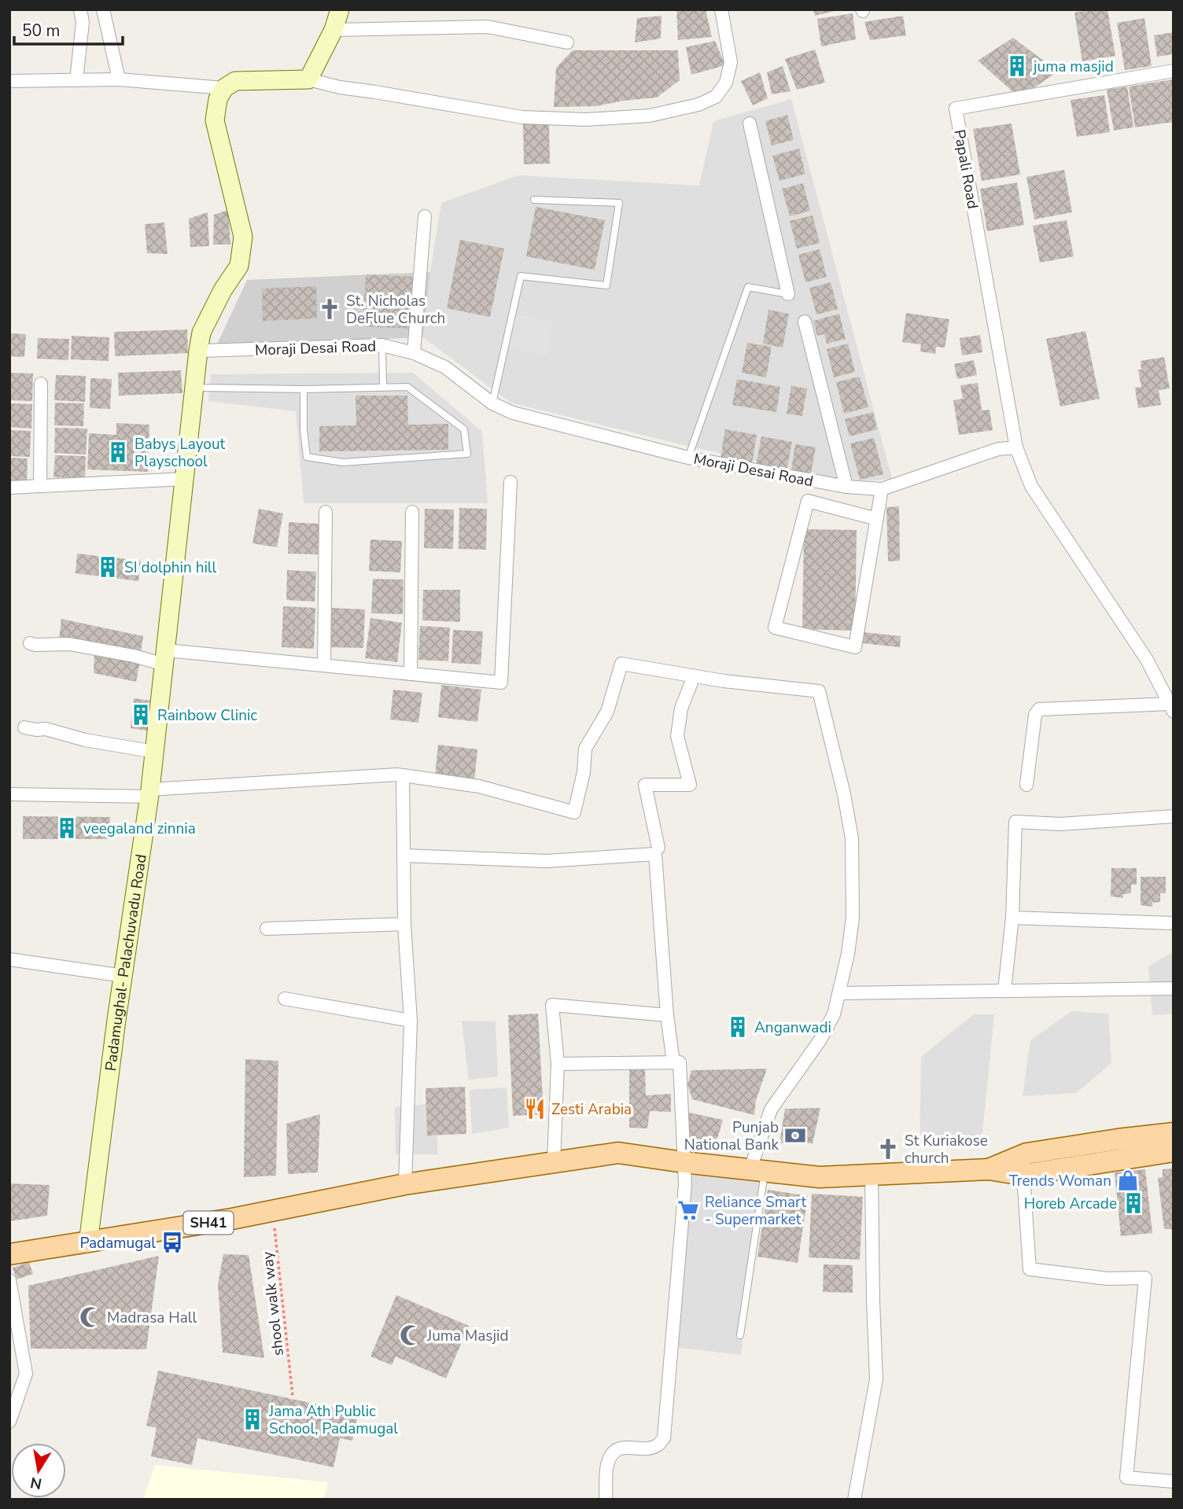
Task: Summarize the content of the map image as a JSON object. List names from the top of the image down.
{
  "streets": {
    "main road": ["Padamughal- Palachuvadu Road", "SH41"],
    "street": ["Papali Road", "Moraji Desai Road"],
    "path": ["shool walk way"]
  },
  "crossings": [
    ["Papali Road", "Moraji Desai Road"],
    ["Moraji Desai Road", "Padamughal- Palachuvadu Road"],
    ["Padamughal- Palachuvadu Road", "SH41"],
    ["SH41", "shool walk way"]
  ],
  "places": {
    "building": [
      "juma masjid",
      "Babys Layout Playschool",
      "SI dolphin hill",
      "Rainbow Clinic",
      "veegaland zinnia",
      "Anganwadi",
      "Horeb Arcade",
      "Jama Ath Public School, Padamugal"
    ],
    "church": ["St. Nicholas DeFlue Church", "St Kuriakose church"],
    "restaurant": ["Zesti Arabia"],
    "bank": ["Punjab National Bank"],
    "shop": ["Trends Woman"],
    "supermarket": ["Reliance Smart - Supermarket"],
    "bus stop": ["Padamugal"],
    "mosque": ["Madrasa Hall", "Juma Masjid"]
  },
  "scale_bar": "50 m",
  "north": "bottom"
}
